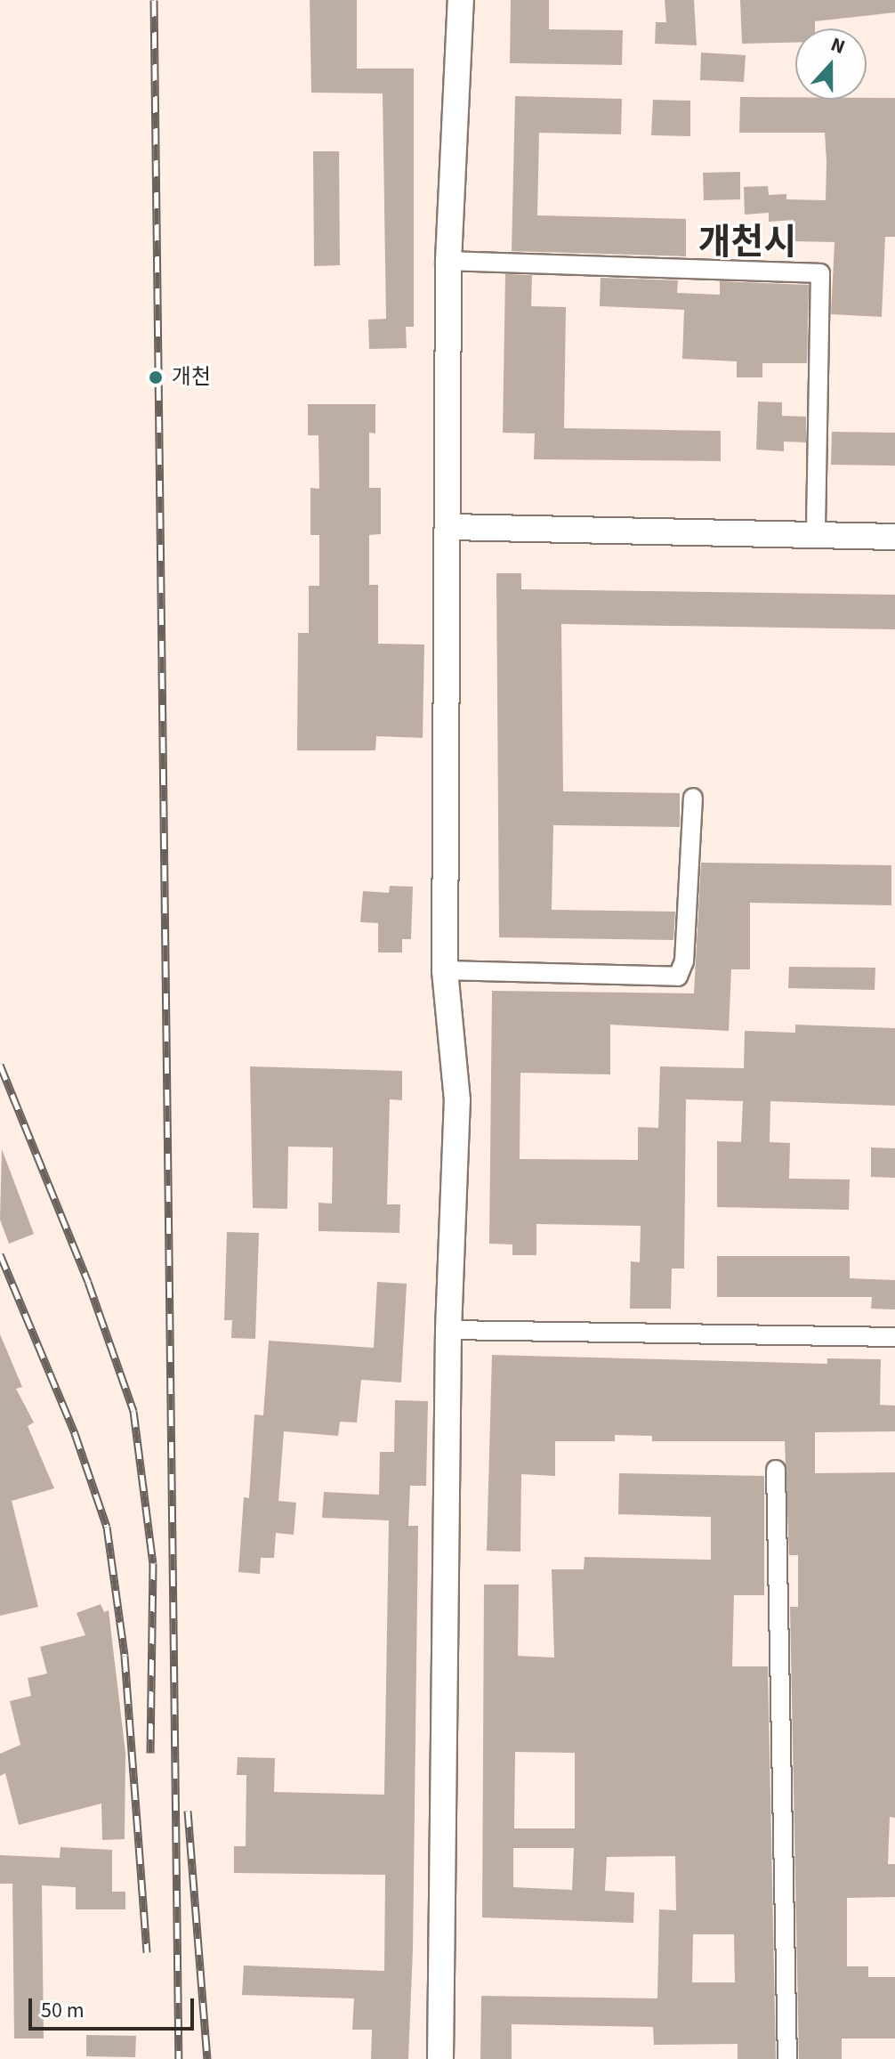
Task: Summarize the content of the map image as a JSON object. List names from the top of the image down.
{
  "districts": ["개천시"],
  "places": ["개천"],
  "scale_bar": "50 m",
  "north": "top"
}
